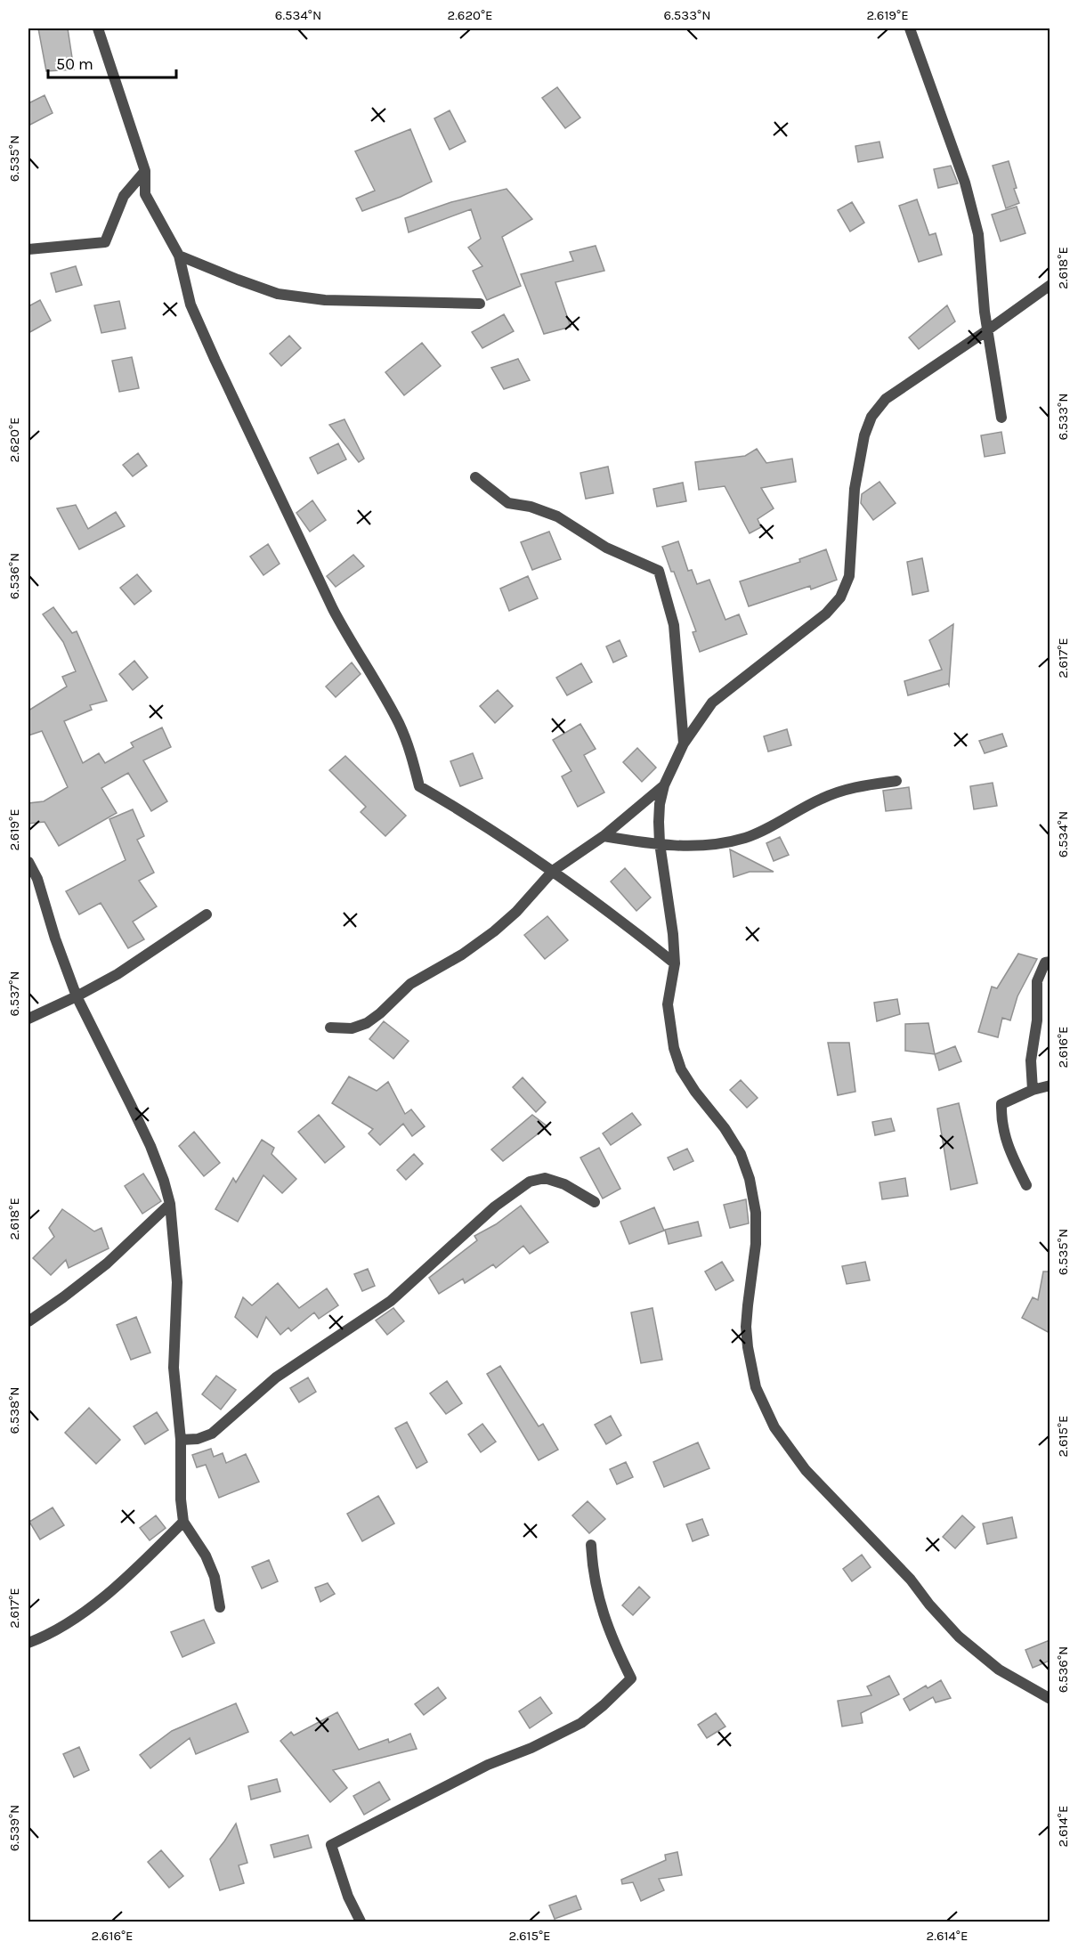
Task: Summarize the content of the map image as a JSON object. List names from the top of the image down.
{
  "scale_bar": "50 m",
  "coordinates": [
    "6.534°N",
    "2.620°E",
    "6.533°N",
    "2.619°E",
    "6.535°N",
    "2.618°E",
    "6.536°N",
    "2.617°E",
    "6.537°N",
    "2.616°E",
    "6.538°N",
    "2.615°E",
    "2.614°E",
    "6.539°N"
  ]
}
